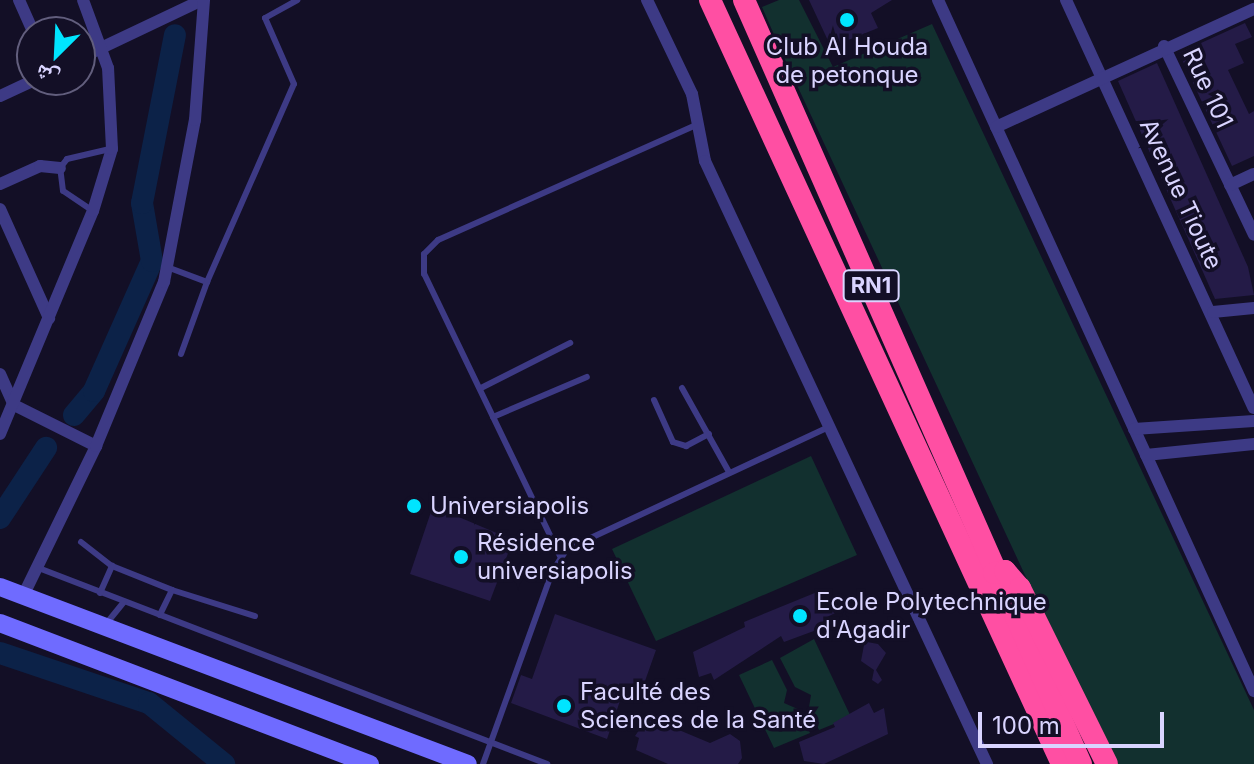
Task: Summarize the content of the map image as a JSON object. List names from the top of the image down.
{
  "streets": {
    "highway": ["RN1"],
    "street": ["Rue 101", "Avenue Tioute"]
  },
  "places": [
    "Club Al Houda de petonque",
    "Universiapolis",
    "Résidence universiapolis",
    "Ecole Polytechnique d'Agadir",
    "Faculté des Sciences de la Santé"
  ],
  "scale_bar": "100 m",
  "north": "bottom left"
}
